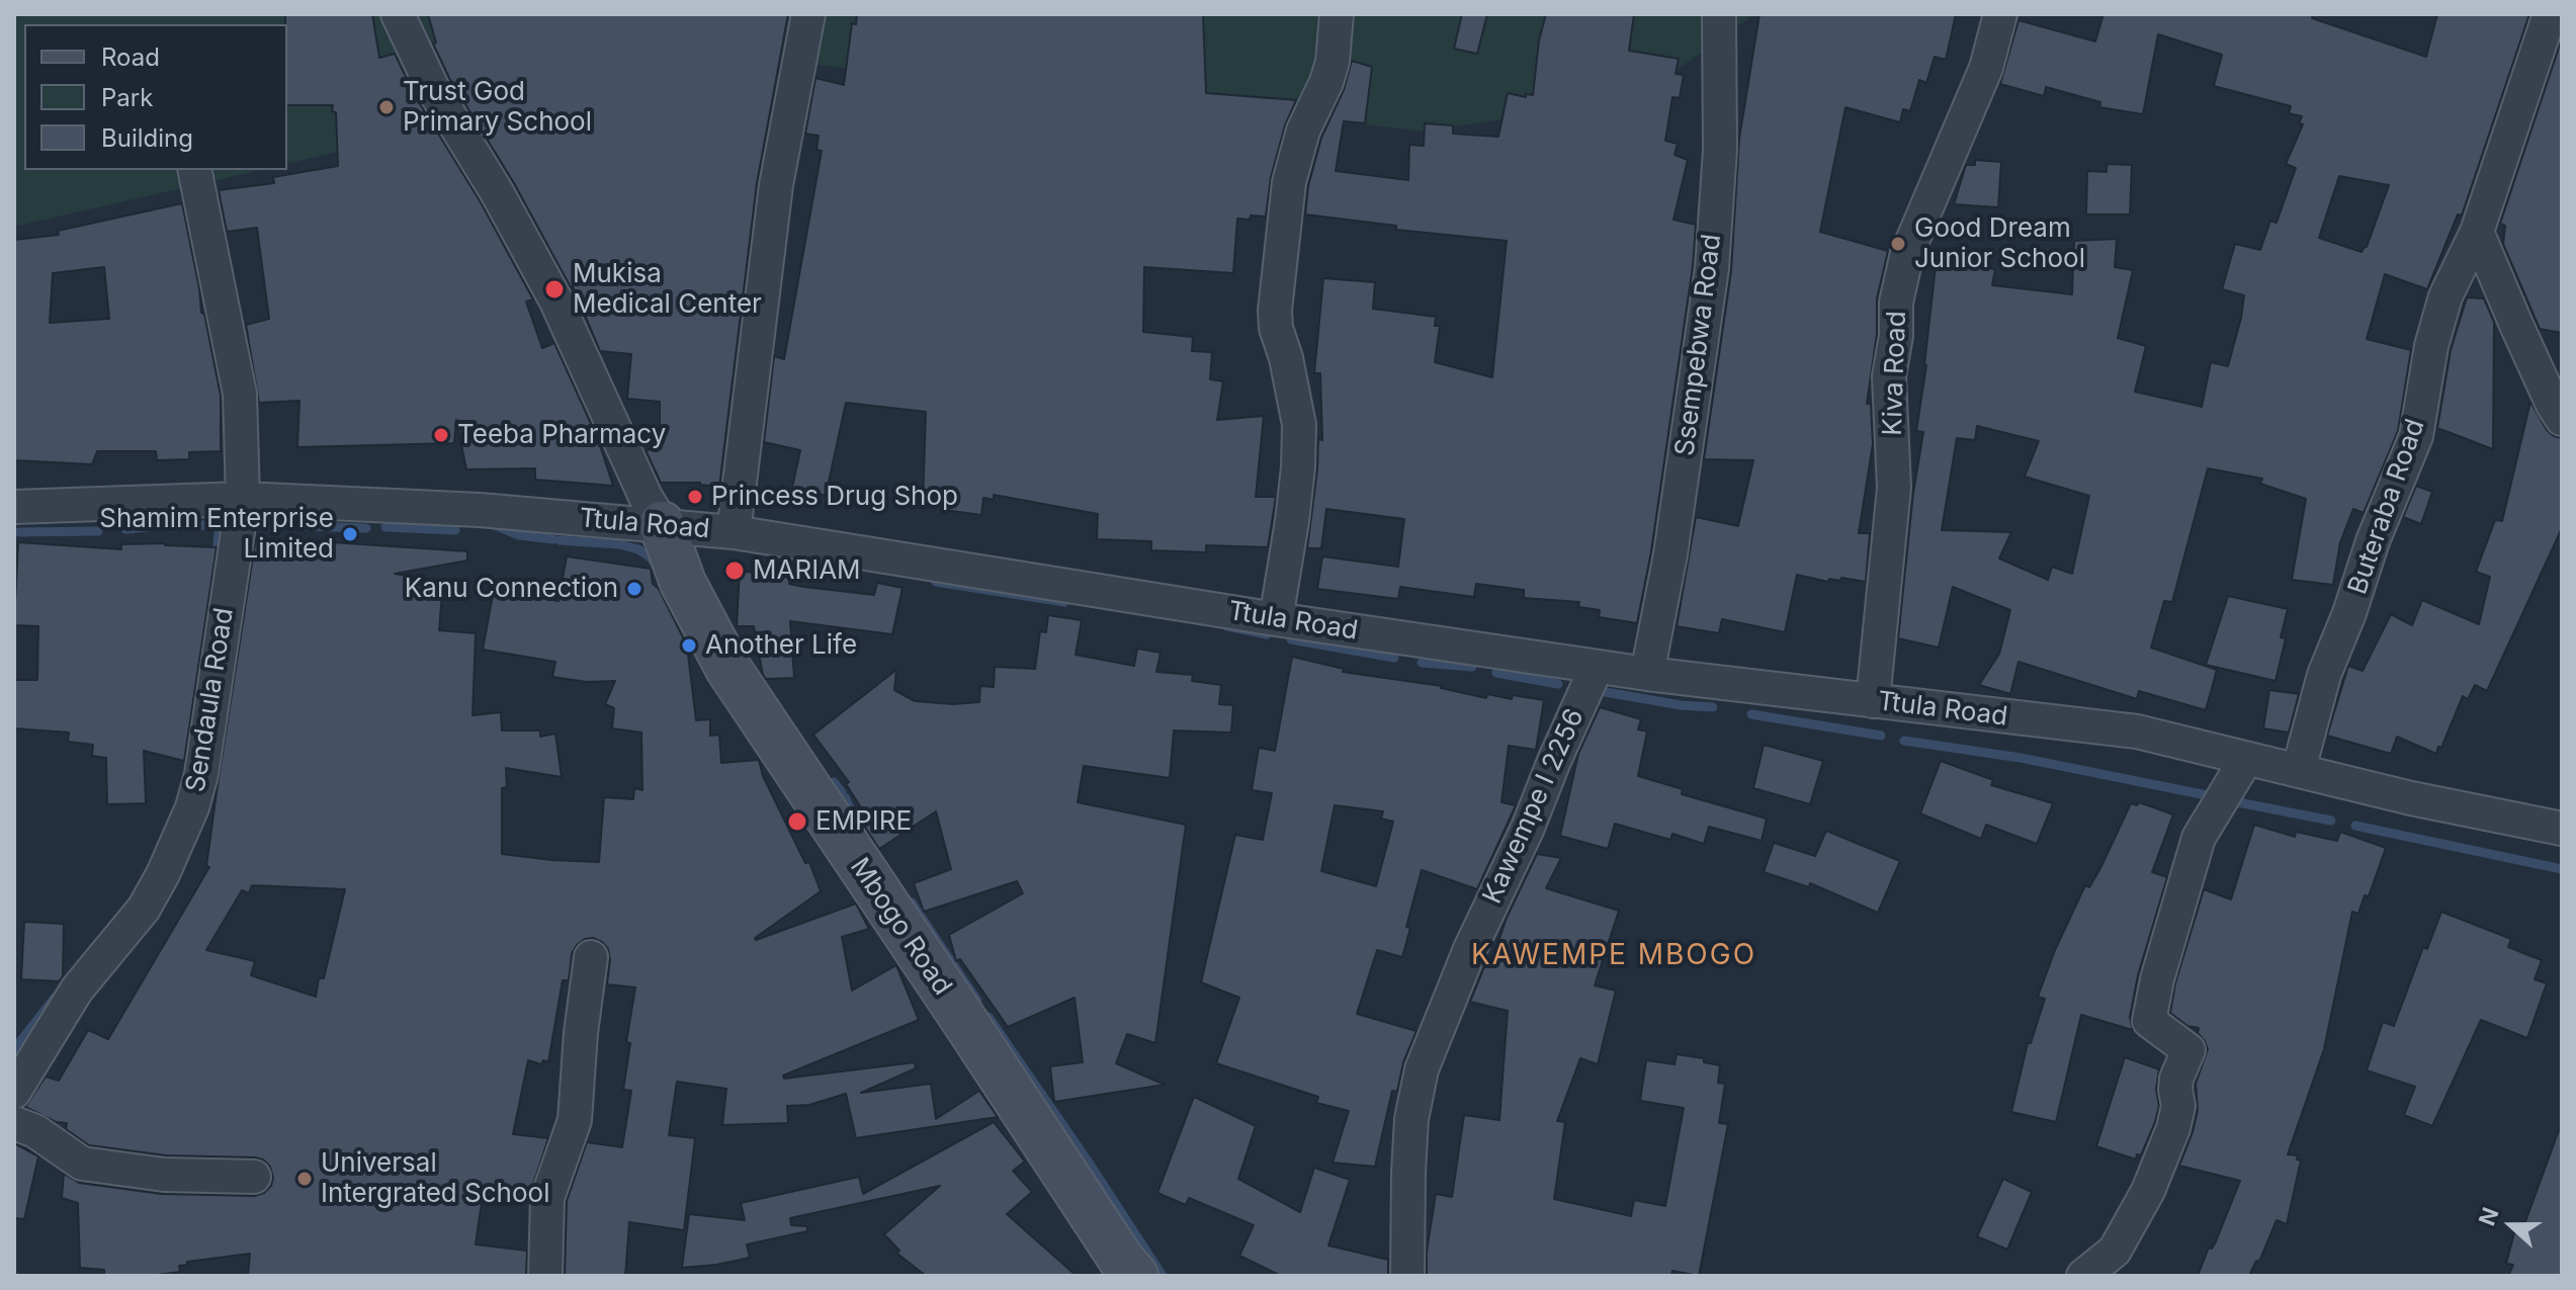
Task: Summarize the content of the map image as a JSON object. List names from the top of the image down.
{
  "streets": {
    "street": [
      "Ssempebwa Road",
      "Kiva Road",
      "Buteraba Road",
      "Ttula Road",
      "Sendaula Road",
      "Kawempe I 2256",
      "Mbogo Road"
    ]
  },
  "crossings": [
    ["Ssempebwa Road", "Ttula Road"],
    ["Kiva Road", "Ttula Road"],
    ["Buteraba Road", "Ttula Road"],
    ["Ttula Road", "Sendaula Road"],
    ["Ttula Road", "Kawempe I 2256"],
    ["Ttula Road", "Mbogo Road"]
  ],
  "districts": ["KAWEMPE MBOGO"],
  "places": [
    "Trust God Primary School",
    "Good Dream Junior School",
    "Mukisa Medical Center",
    "Teeba Pharmacy",
    "Princess Drug Shop",
    "Shamim Enterprise Limited",
    "MARIAM",
    "Kanu Connection",
    "Another Life",
    "EMPIRE",
    "Universal Intergrated School"
  ],
  "legend": ["Road", "Park", "Building"],
  "north": "left"
}
